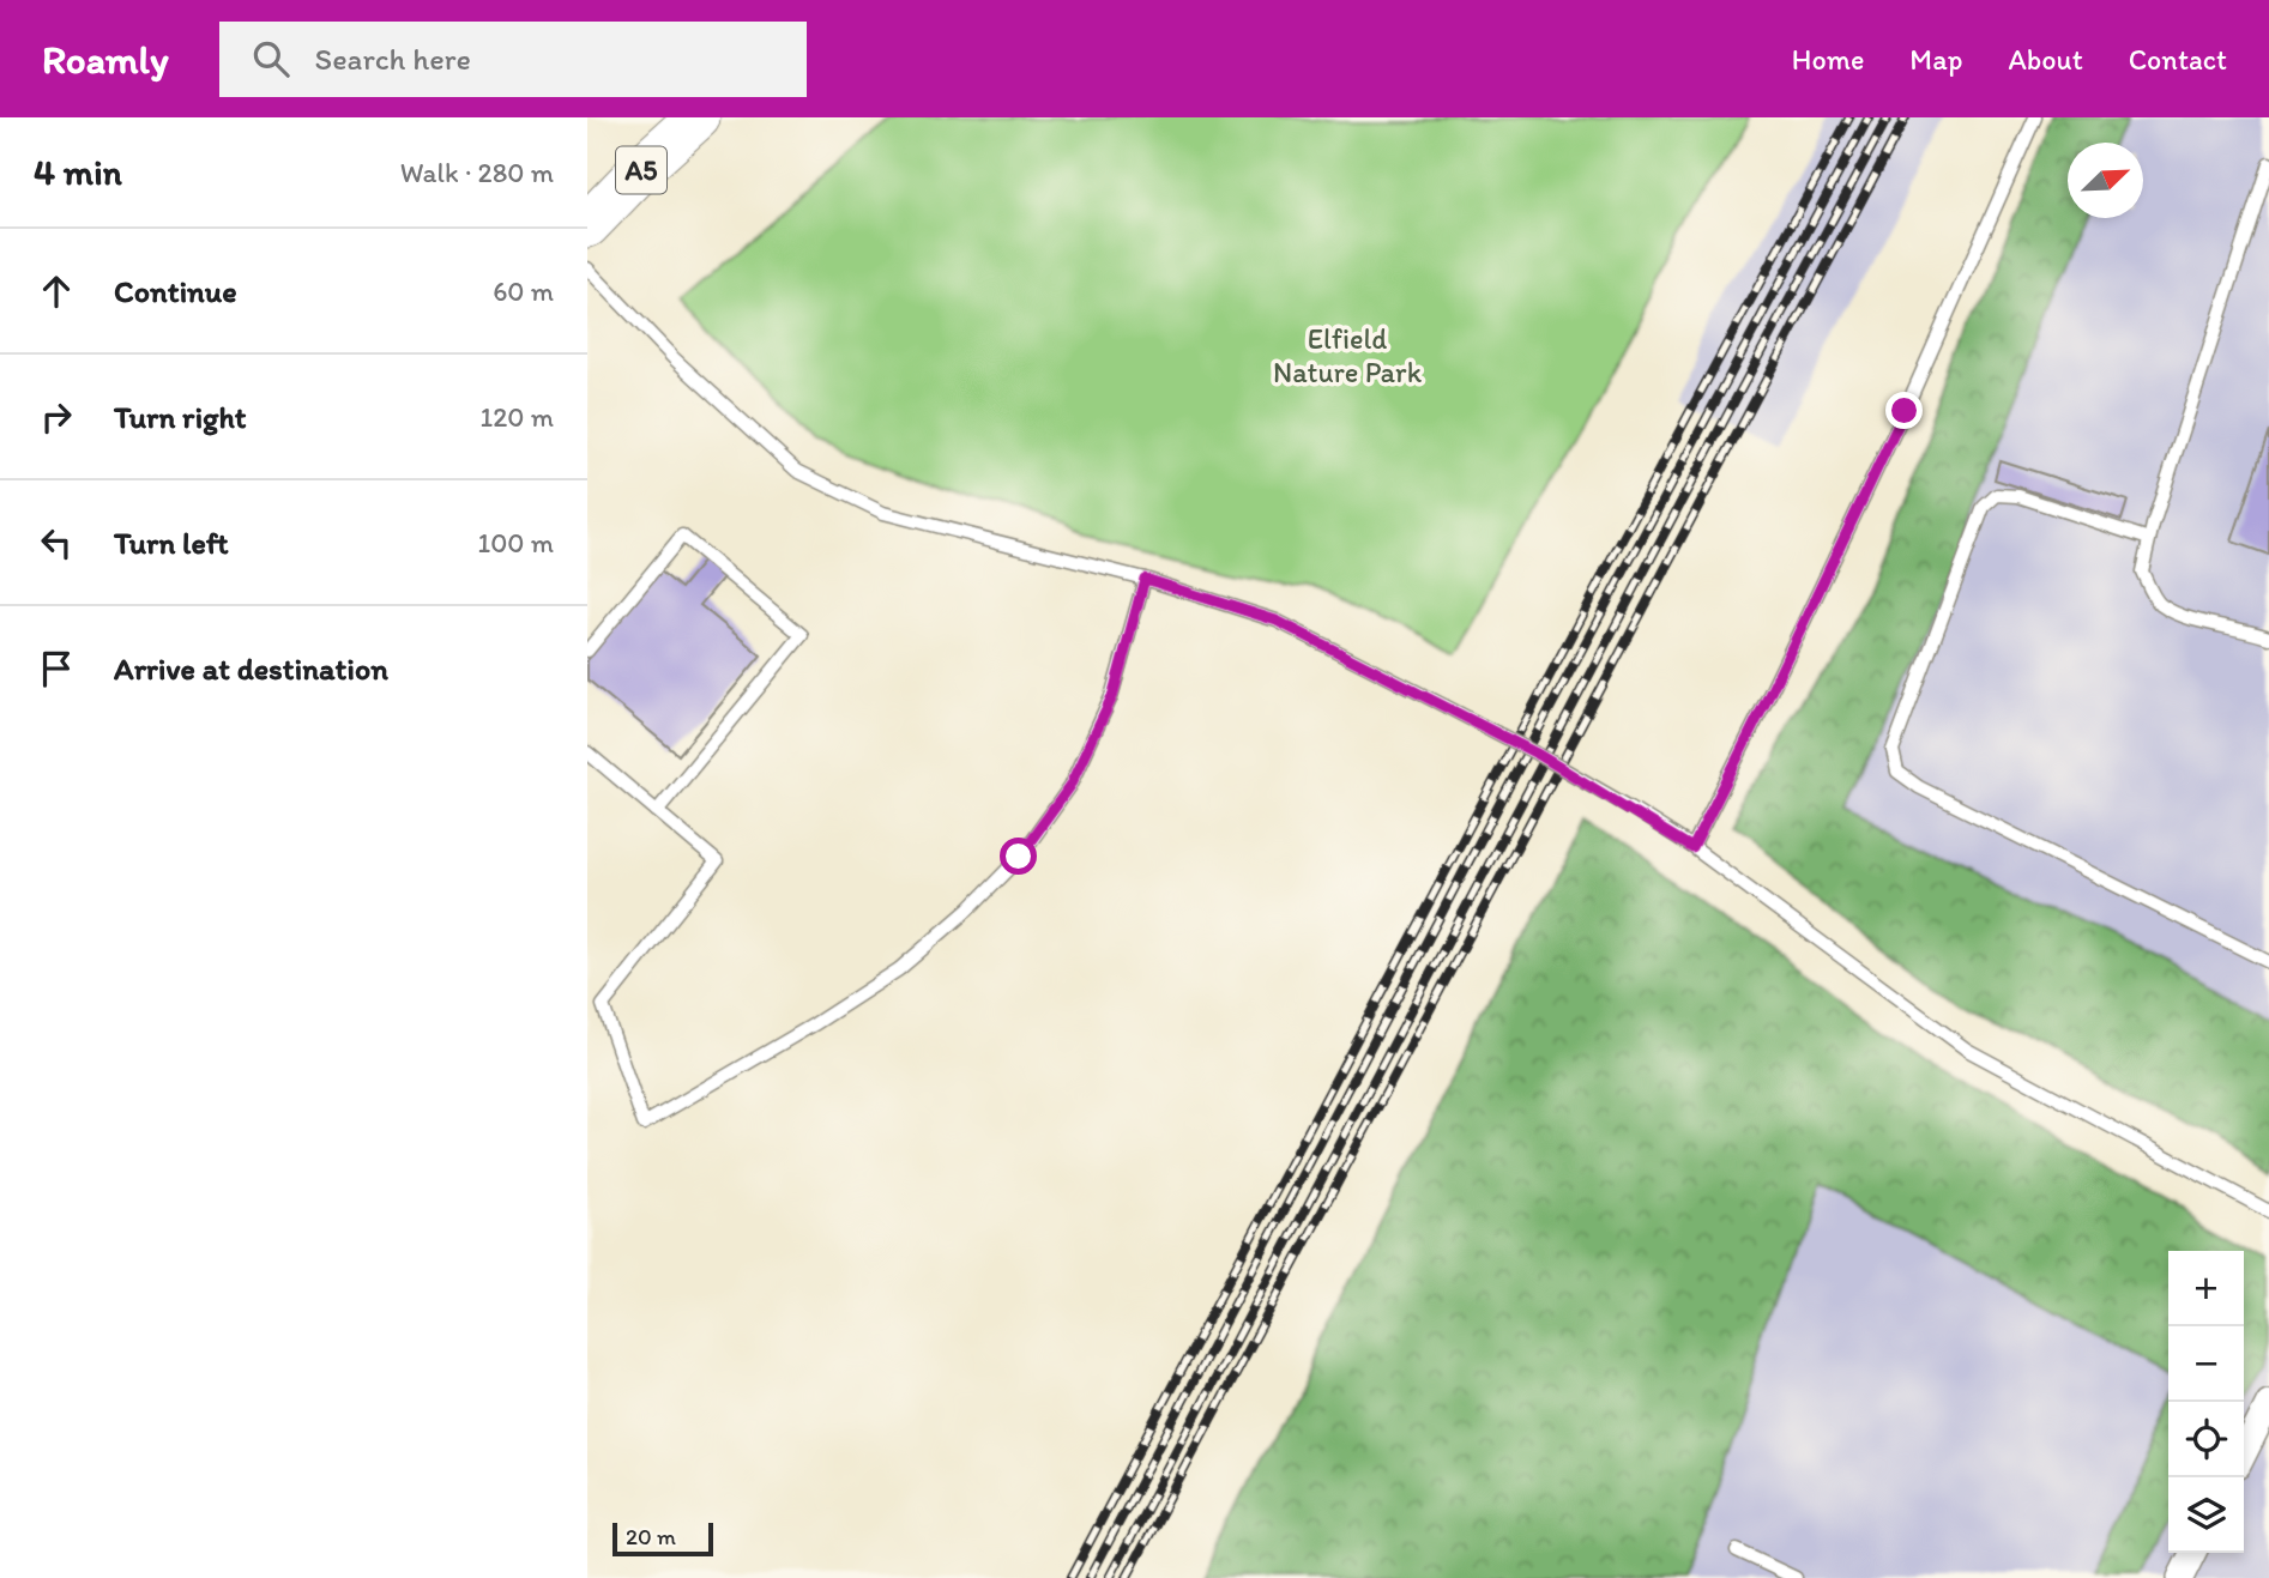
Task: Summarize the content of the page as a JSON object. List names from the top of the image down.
{
  "streets": {
    "highway": ["A5"]
  },
  "parks": ["Elfield Nature Park"],
  "scale_bar": "20 m",
  "north": "top right",
  "page": {
    "header": "Roamly",
    "search": "Search here",
    "nav": [
      "Home",
      "Map",
      "About",
      "Contact"
    ],
    "heading": ["4 min", "Walk · 280 m"],
    "list": [
      ["Continue", "60 m"],
      ["Turn right", "120 m"],
      ["Turn left", "100 m"],
      "Arrive at destination"
    ],
    "map_buttons": ["+", "−"],
    "scale": "20 m"
  }
}
